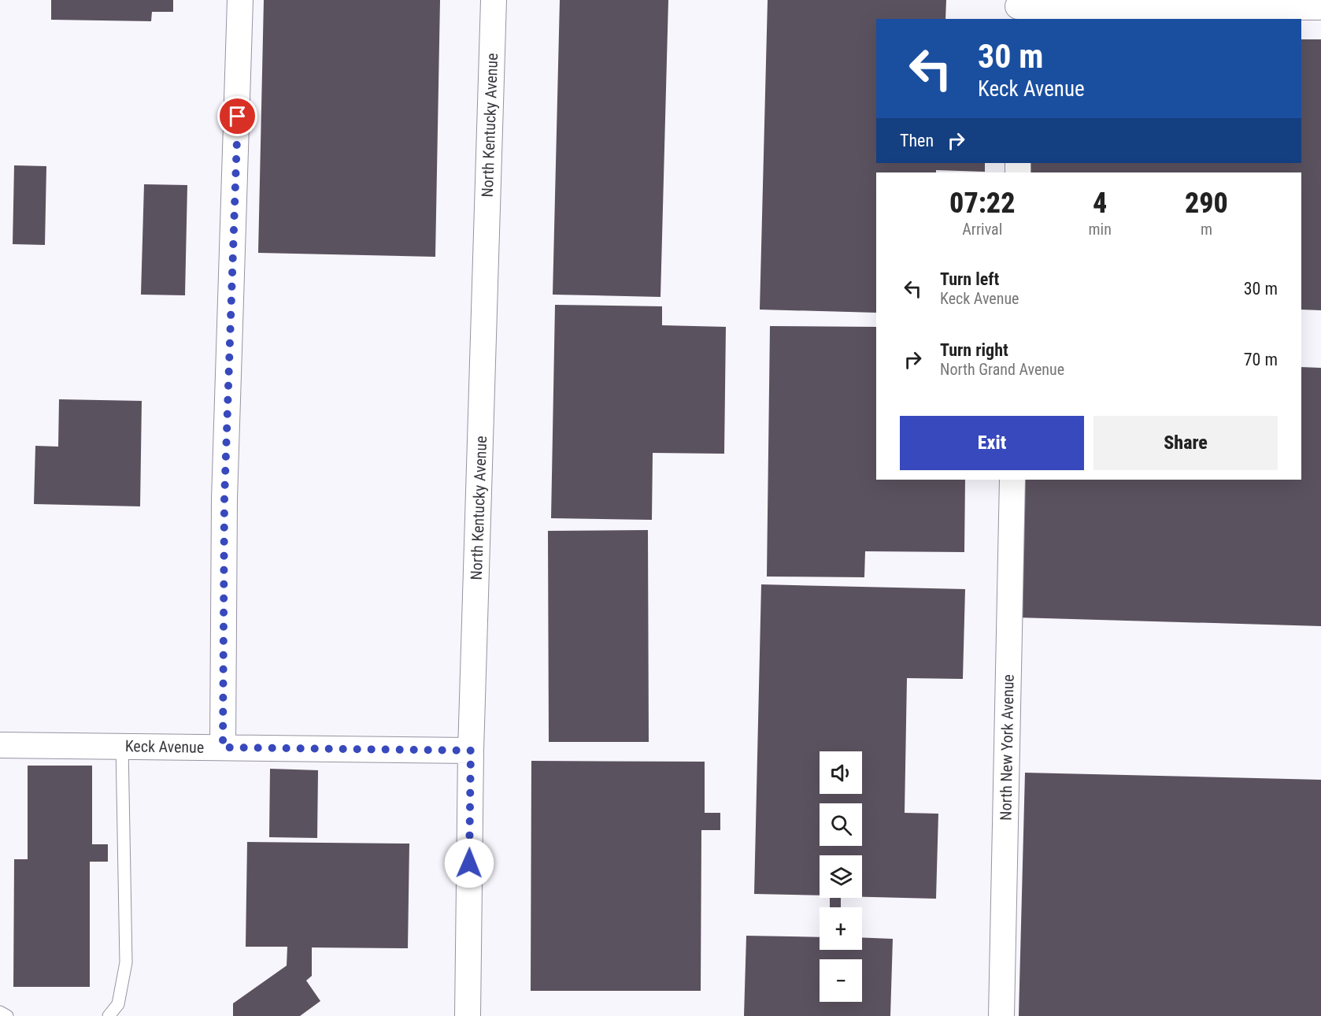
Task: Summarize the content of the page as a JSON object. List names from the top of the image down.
{
  "streets": {
    "street": ["North Kentucky Avenue", "Keck Avenue", "North New York Avenue"]
  },
  "crossings": [
    ["North Kentucky Avenue", "Keck Avenue"]
  ],
  "page": {
    "turn": ["30 m", "Keck Avenue"],
    "then": "Then",
    "eta": [
      "07:22",
      "Arrival",
      "4",
      "min",
      "290",
      "m"
    ],
    "list": [
      {
        "name": "Turn left",
        "note": "Keck Avenue",
        "value": "30 m"
      },
      {
        "name": "Turn right",
        "note": "North Grand Avenue",
        "value": "70 m"
      }
    ],
    "buttons": ["Exit", "Share"],
    "map_buttons": ["+", "−"]
  }
}
